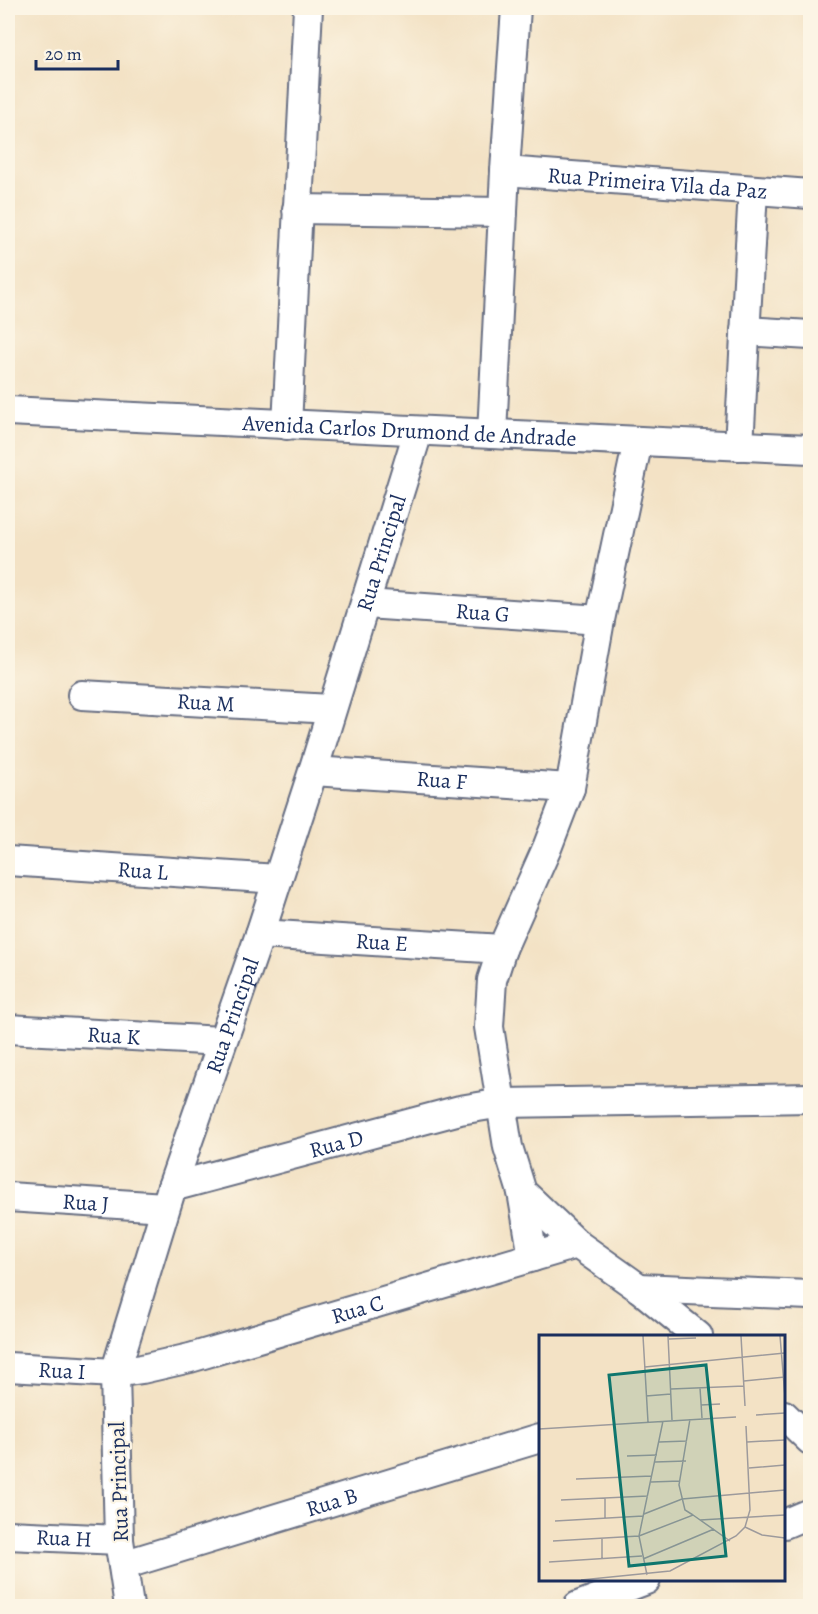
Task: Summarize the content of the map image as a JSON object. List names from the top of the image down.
{
  "streets": {
    "street": [
      "Rua Primeira Vila da Paz",
      "Avenida Carlos Drumond de Andrade",
      "Rua Principal",
      "Rua G",
      "Rua M",
      "Rua F",
      "Rua L",
      "Rua E",
      "Rua K",
      "Rua D",
      "Rua J",
      "Rua C",
      "Rua I",
      "Rua B",
      "Rua H"
    ]
  },
  "crossings": [
    ["Avenida Carlos Drumond de Andrade", "Rua Principal"],
    ["Rua Principal", "Rua G"],
    ["Rua Principal", "Rua M"],
    ["Rua Principal", "Rua F"],
    ["Rua Principal", "Rua L"],
    ["Rua Principal", "Rua E"],
    ["Rua Principal", "Rua K"],
    ["Rua Principal", "Rua D"],
    ["Rua Principal", "Rua J"],
    ["Rua Principal", "Rua C"],
    ["Rua Principal", "Rua I"],
    ["Rua Principal", "Rua B"],
    ["Rua Principal", "Rua H"],
    ["Rua D", "Rua J"],
    ["Rua C", "Rua I"],
    ["Rua B", "Rua H"]
  ],
  "scale_bar": "20 m"
}
